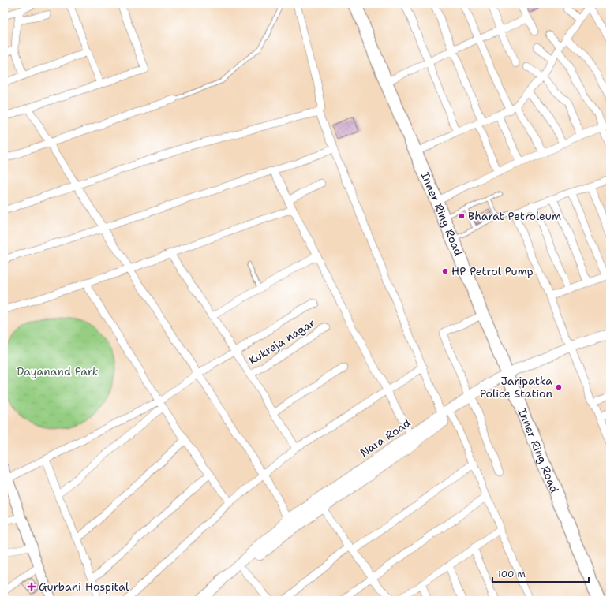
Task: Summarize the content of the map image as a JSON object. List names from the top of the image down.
{
  "streets": {
    "highway": ["Inner Ring Road"],
    "main road": ["Nara Road"],
    "street": ["Kukreja nagar"]
  },
  "crossings": [
    ["Inner Ring Road", "Nara Road"]
  ],
  "parks": ["Dayanand Park"],
  "places": {
    "other": ["Bharat Petroleum", "HP Petrol Pump", "Jaripatka Police Station"],
    "health": ["Gurbani Hospital"]
  },
  "scale_bar": "100 m"
}
